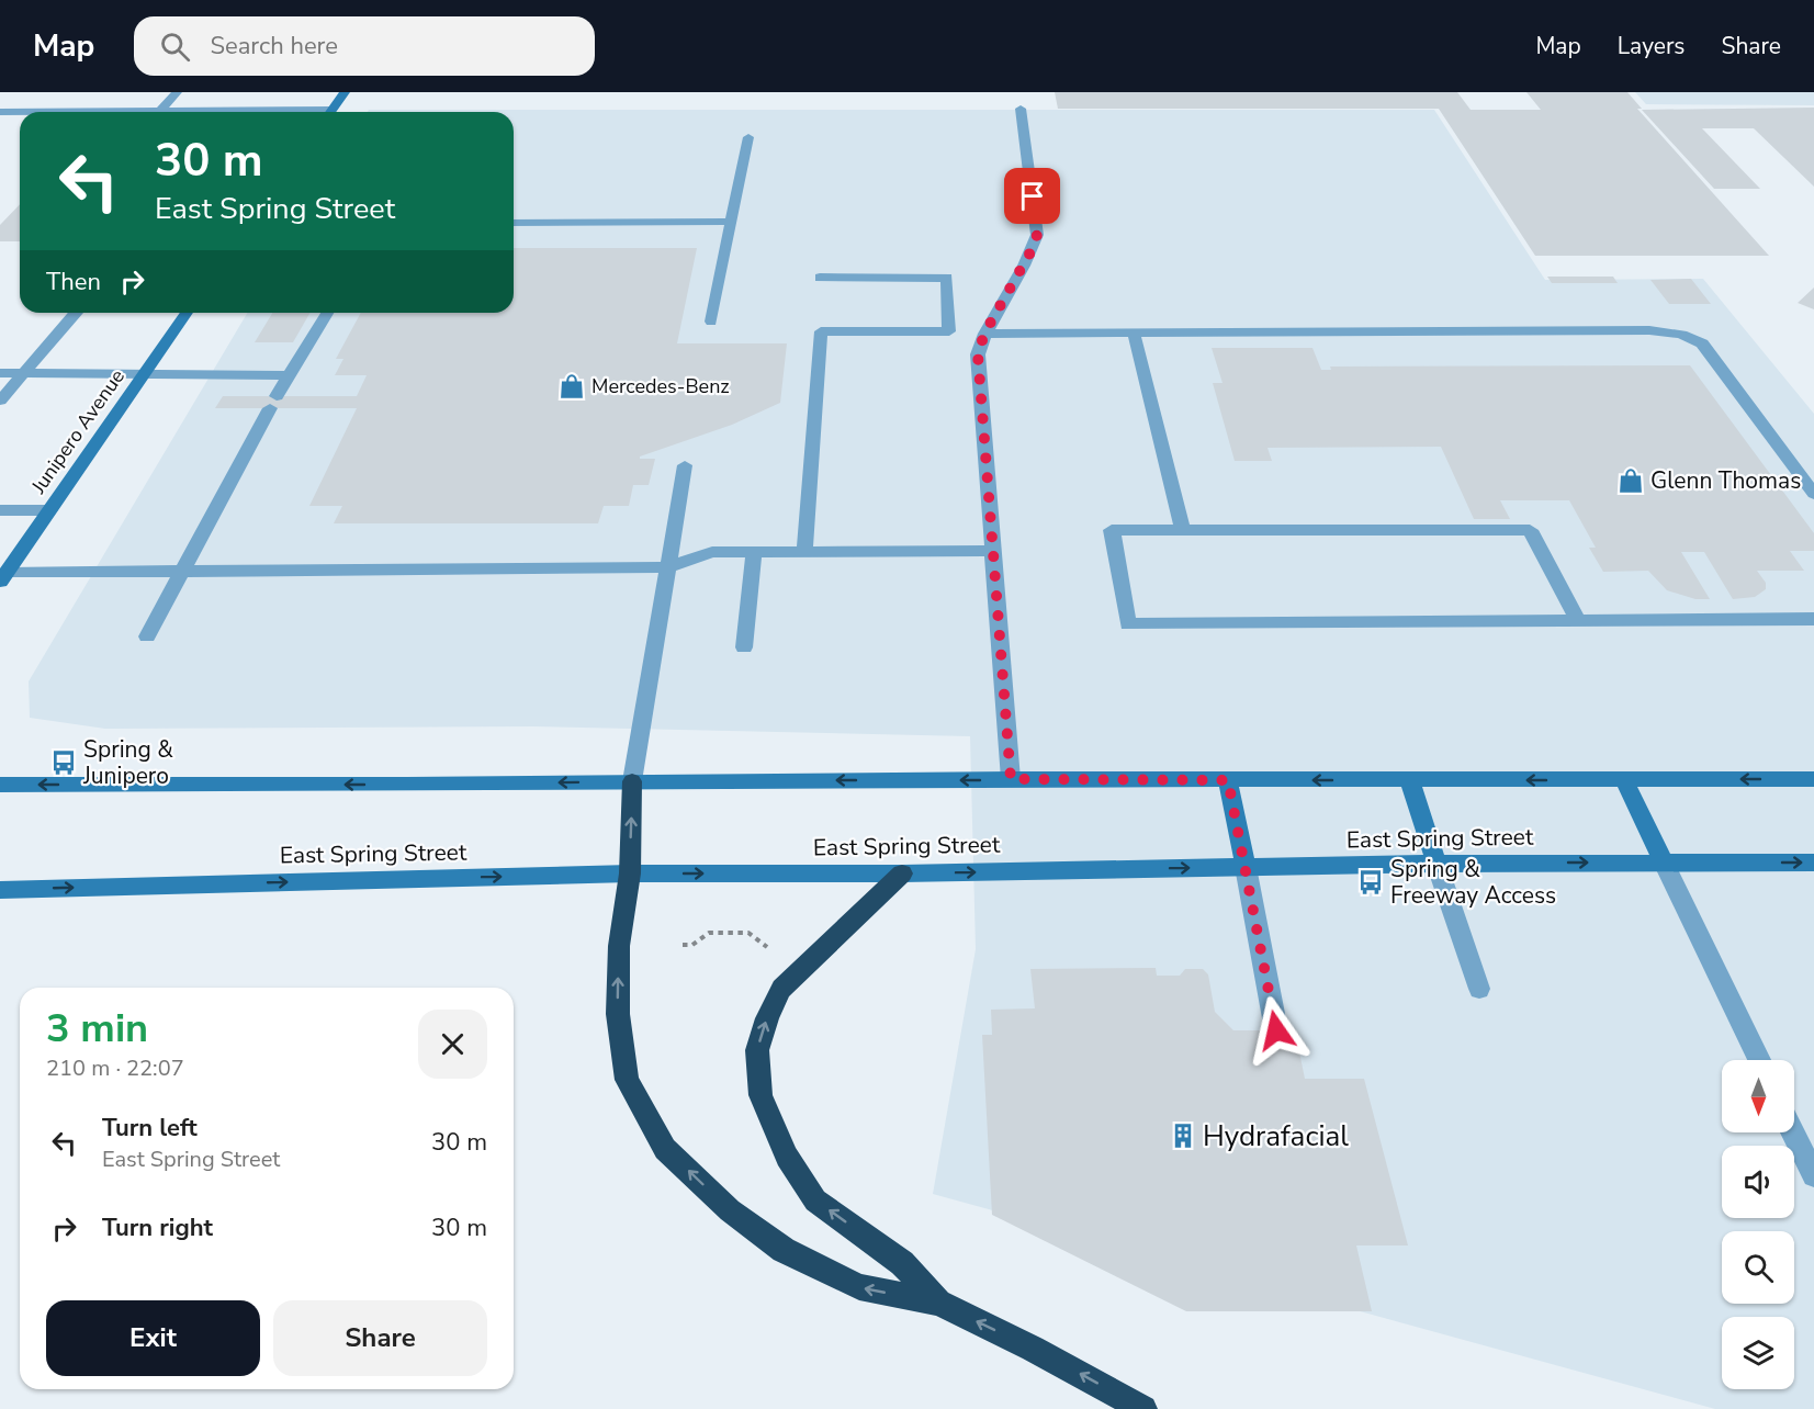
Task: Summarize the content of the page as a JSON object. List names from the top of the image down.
{
  "streets": {
    "main road": ["Junipero Avenue", "East Spring Street"]
  },
  "places": {
    "shop": ["Mercedes-Benz", "Glenn Thomas"],
    "bus stop": ["Spring & Junipero", "Spring & Freeway Access"],
    "building": ["Hydrafacial"]
  },
  "north": "bottom",
  "page": {
    "header": "Map",
    "search": "Search here",
    "nav": ["Map", "Layers", "Share"],
    "turn": ["30 m", "East Spring Street"],
    "then": "Then",
    "heading": ["3 min", "210 m · 22:07"],
    "list": [
      {
        "name": "Turn left",
        "note": "East Spring Street",
        "value": "30 m"
      },
      {
        "name": "Turn right",
        "value": "30 m"
      }
    ],
    "buttons": ["Exit", "Share"]
  }
}
